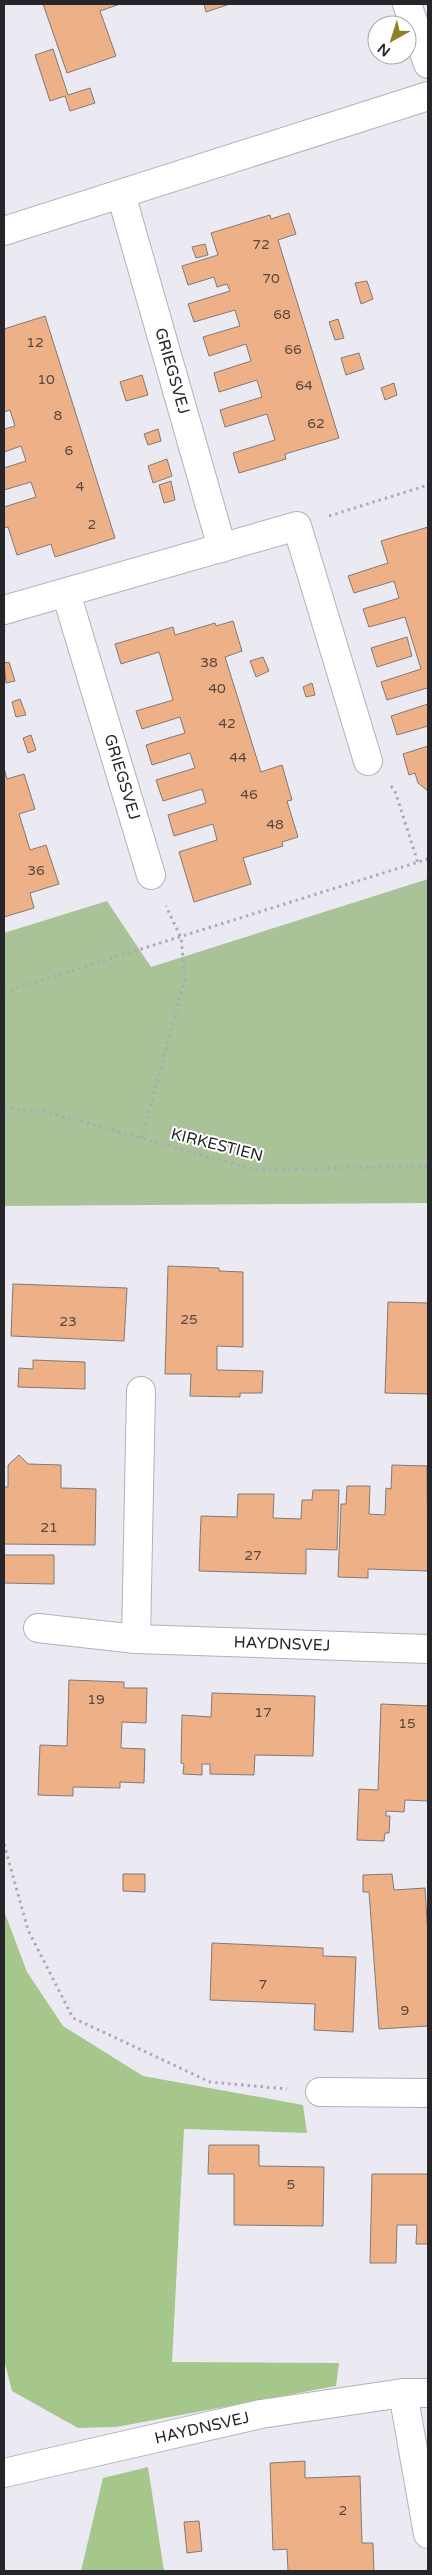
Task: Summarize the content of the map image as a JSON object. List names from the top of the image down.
{
  "streets": {
    "street": ["GRIEGSVEJ", "HAYDNSVEJ"],
    "path": ["KIRKESTIEN"]
  },
  "house_numbers": [
    "72",
    "70",
    "68",
    "12",
    "66",
    "10",
    "64",
    "8",
    "62",
    "6",
    "4",
    "2",
    "38",
    "40",
    "42",
    "44",
    "46",
    "48",
    "36",
    "25",
    "23",
    "21",
    "27",
    "19",
    "17",
    "15",
    "7",
    "9",
    "5",
    "2"
  ],
  "north": "bottom left"
}
